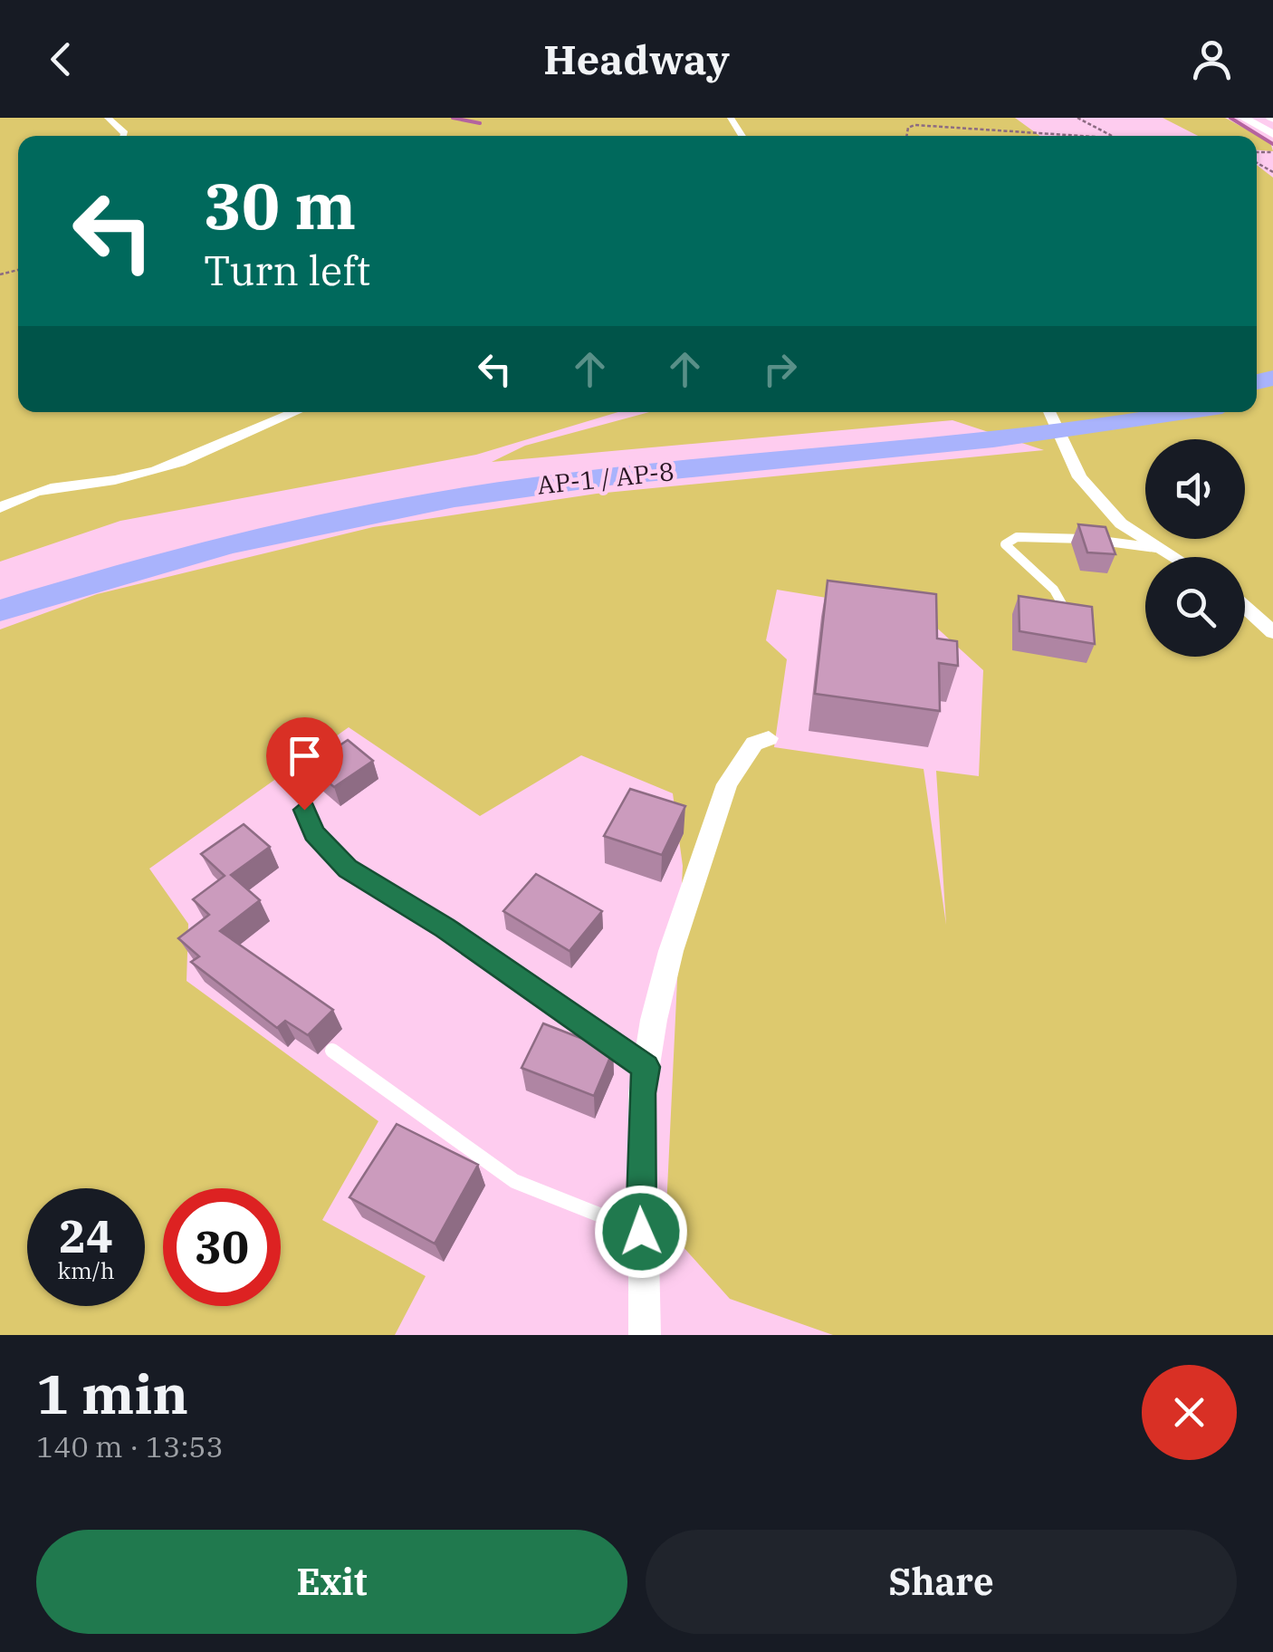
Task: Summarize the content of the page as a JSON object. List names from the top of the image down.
{
  "streets": {
    "highway": ["AP-1 / AP-8"]
  },
  "page": {
    "header": "Headway",
    "turn": ["30 m", "Turn left"],
    "speed": "24 km/h",
    "limit": "30",
    "heading": ["1 min", "140 m · 13:53"],
    "buttons": ["Exit", "Share"]
  }
}
